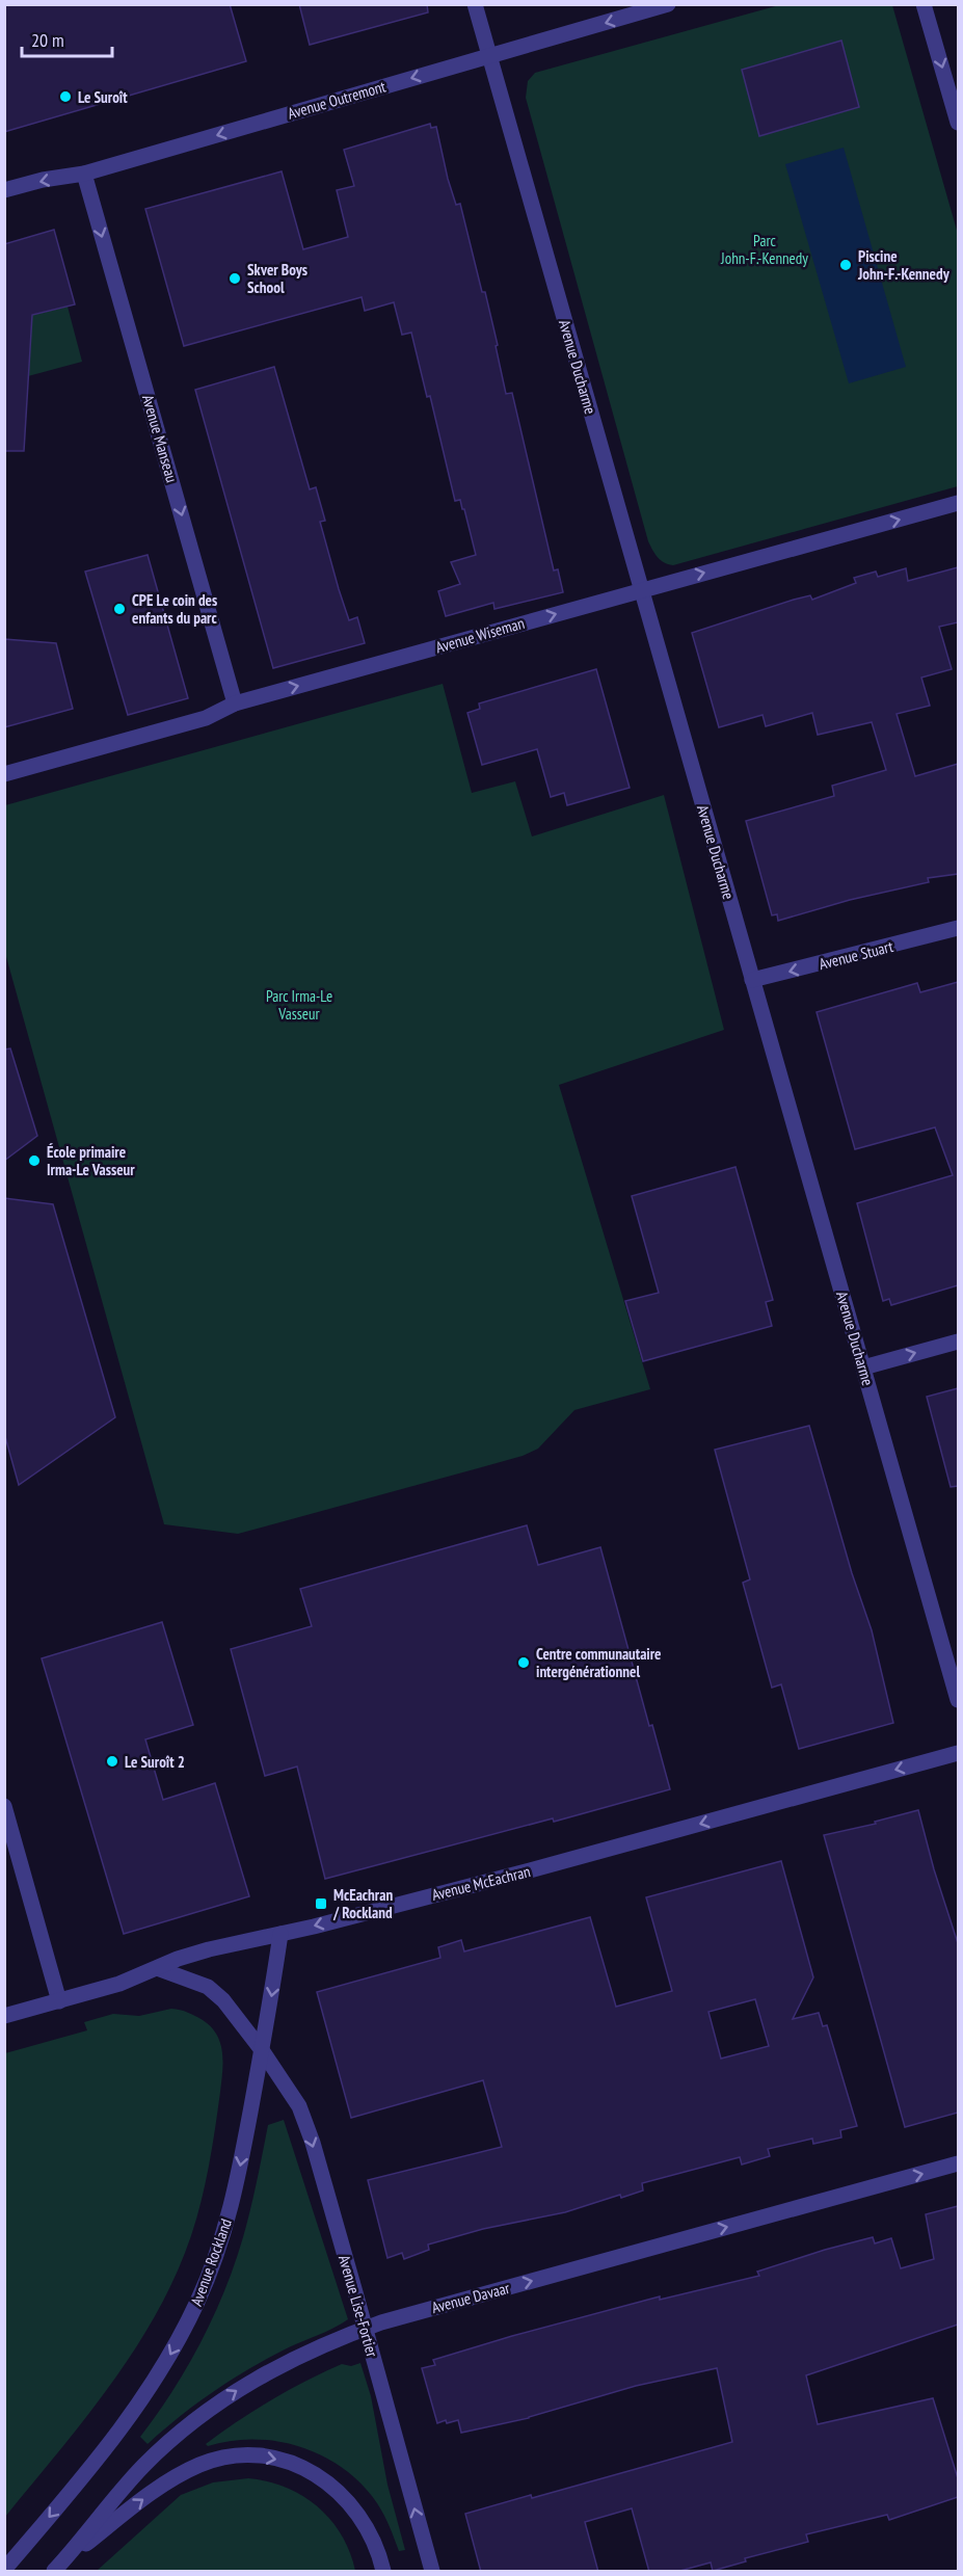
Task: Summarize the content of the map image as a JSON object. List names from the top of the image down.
{
  "streets": {
    "street": [
      "Avenue Outremont",
      "Avenue Ducharme",
      "Avenue Manseau",
      "Avenue Wiseman",
      "Avenue Stuart",
      "Avenue McEachran",
      "Avenue Rockland",
      "Avenue Davaar",
      "Avenue Lise-Fortier"
    ]
  },
  "crossings": [
    ["Avenue Outremont", "Avenue Ducharme"],
    ["Avenue Outremont", "Avenue Manseau"],
    ["Avenue Ducharme", "Avenue Wiseman"],
    ["Avenue Ducharme", "Avenue Stuart"],
    ["Avenue Manseau", "Avenue Wiseman"],
    ["Avenue McEachran", "Avenue Rockland"],
    ["Avenue McEachran", "Avenue Lise-Fortier"],
    ["Avenue Rockland", "Avenue Lise-Fortier"],
    ["Avenue Davaar", "Avenue Lise-Fortier"]
  ],
  "one_way": [
    "Avenue Outremont",
    "Avenue Manseau",
    "Avenue Wiseman",
    "Avenue Stuart",
    "Avenue McEachran",
    "Avenue Rockland",
    "Avenue Davaar"
  ],
  "parks": ["Parc John-F.-Kennedy", "Parc Irma-Le Vasseur"],
  "places": {
    "other": [
      "Le Suroît",
      "Piscine John-F.-Kennedy",
      "Skver Boys School",
      "CPE Le coin des enfants du parc",
      "École primaire Irma-Le Vasseur",
      "Centre communautaire intergénérationnel",
      "Le Suroît 2"
    ],
    "transit": ["McEachran / Rockland"]
  },
  "scale_bar": "20 m"
}
